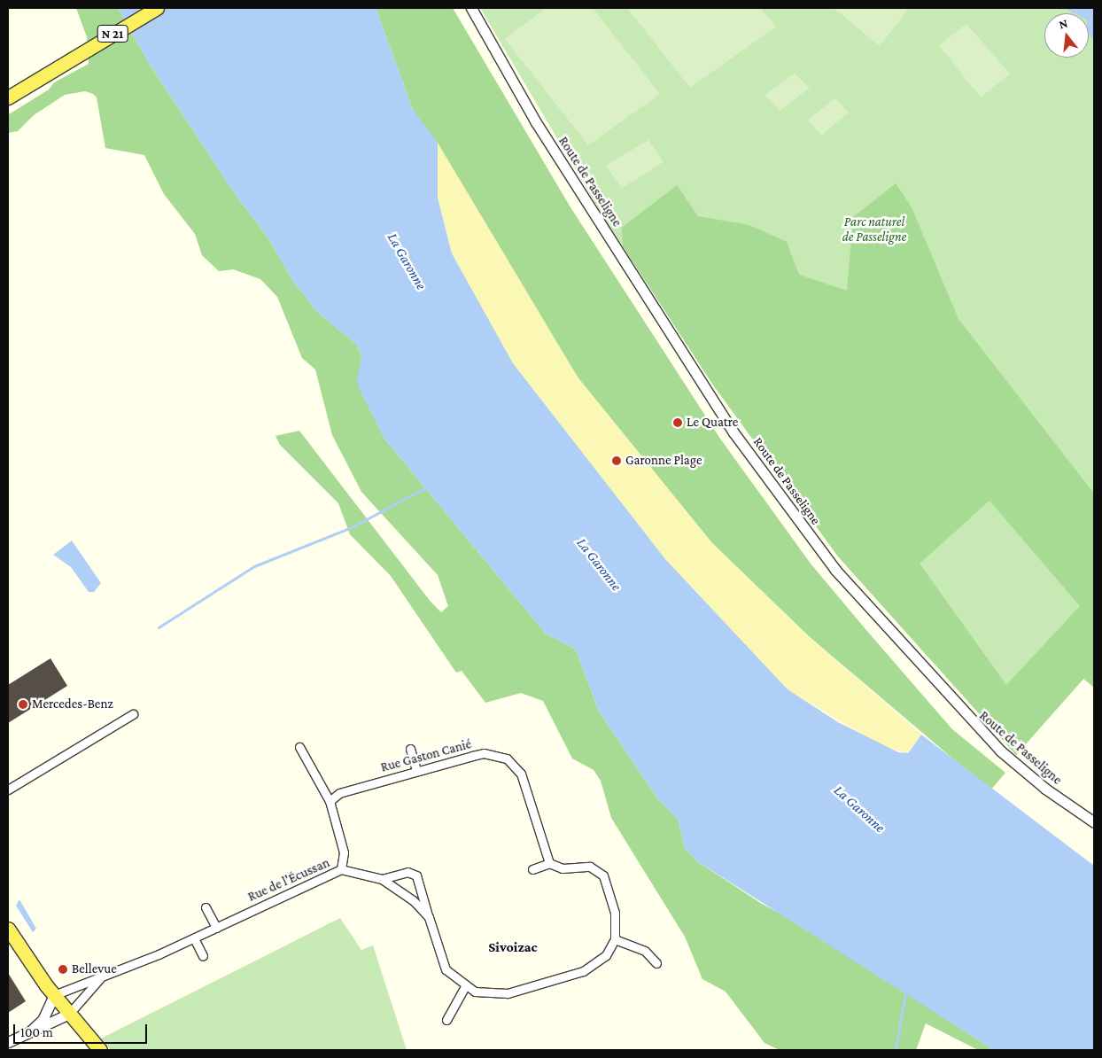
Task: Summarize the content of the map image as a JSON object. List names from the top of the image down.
{
  "streets": {
    "main road": ["N 21"],
    "street": ["Route de Passeligne", "Rue Gaston Canié", "Rue de l'Écussan"]
  },
  "crossings": [
    ["Rue Gaston Canié", "Rue de l'Écussan"]
  ],
  "districts": ["Sivoizac"],
  "water": ["La Garonne"],
  "parks": ["Parc naturel de Passeligne"],
  "places": [
    "Le Quatre",
    "Garonne Plage",
    "Mercedes-Benz",
    "Bellevue"
  ],
  "scale_bar": "100 m",
  "north": "top"
}
